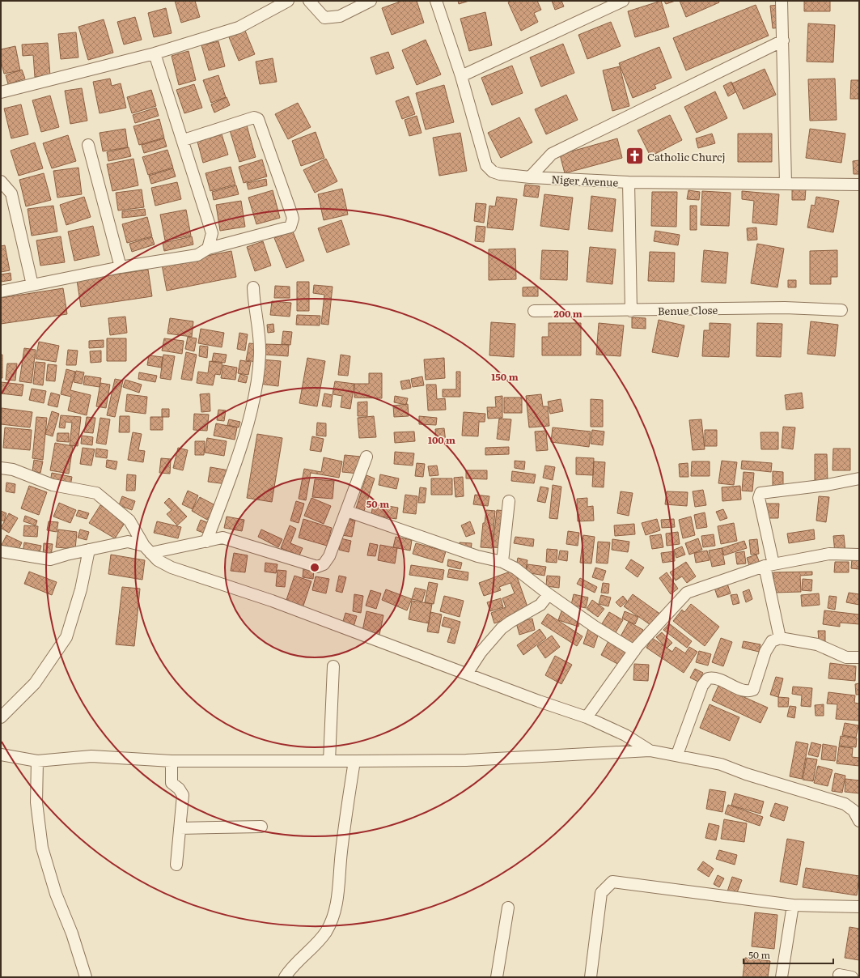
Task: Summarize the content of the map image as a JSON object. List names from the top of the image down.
{
  "streets": {
    "street": ["Niger Avenue", "Benue Close"]
  },
  "places": {
    "church": ["Catholic Churcj"]
  },
  "scale_bar": "50 m",
  "rings": [
    "200 m",
    "150 m",
    "100 m",
    "50 m"
  ]
}
